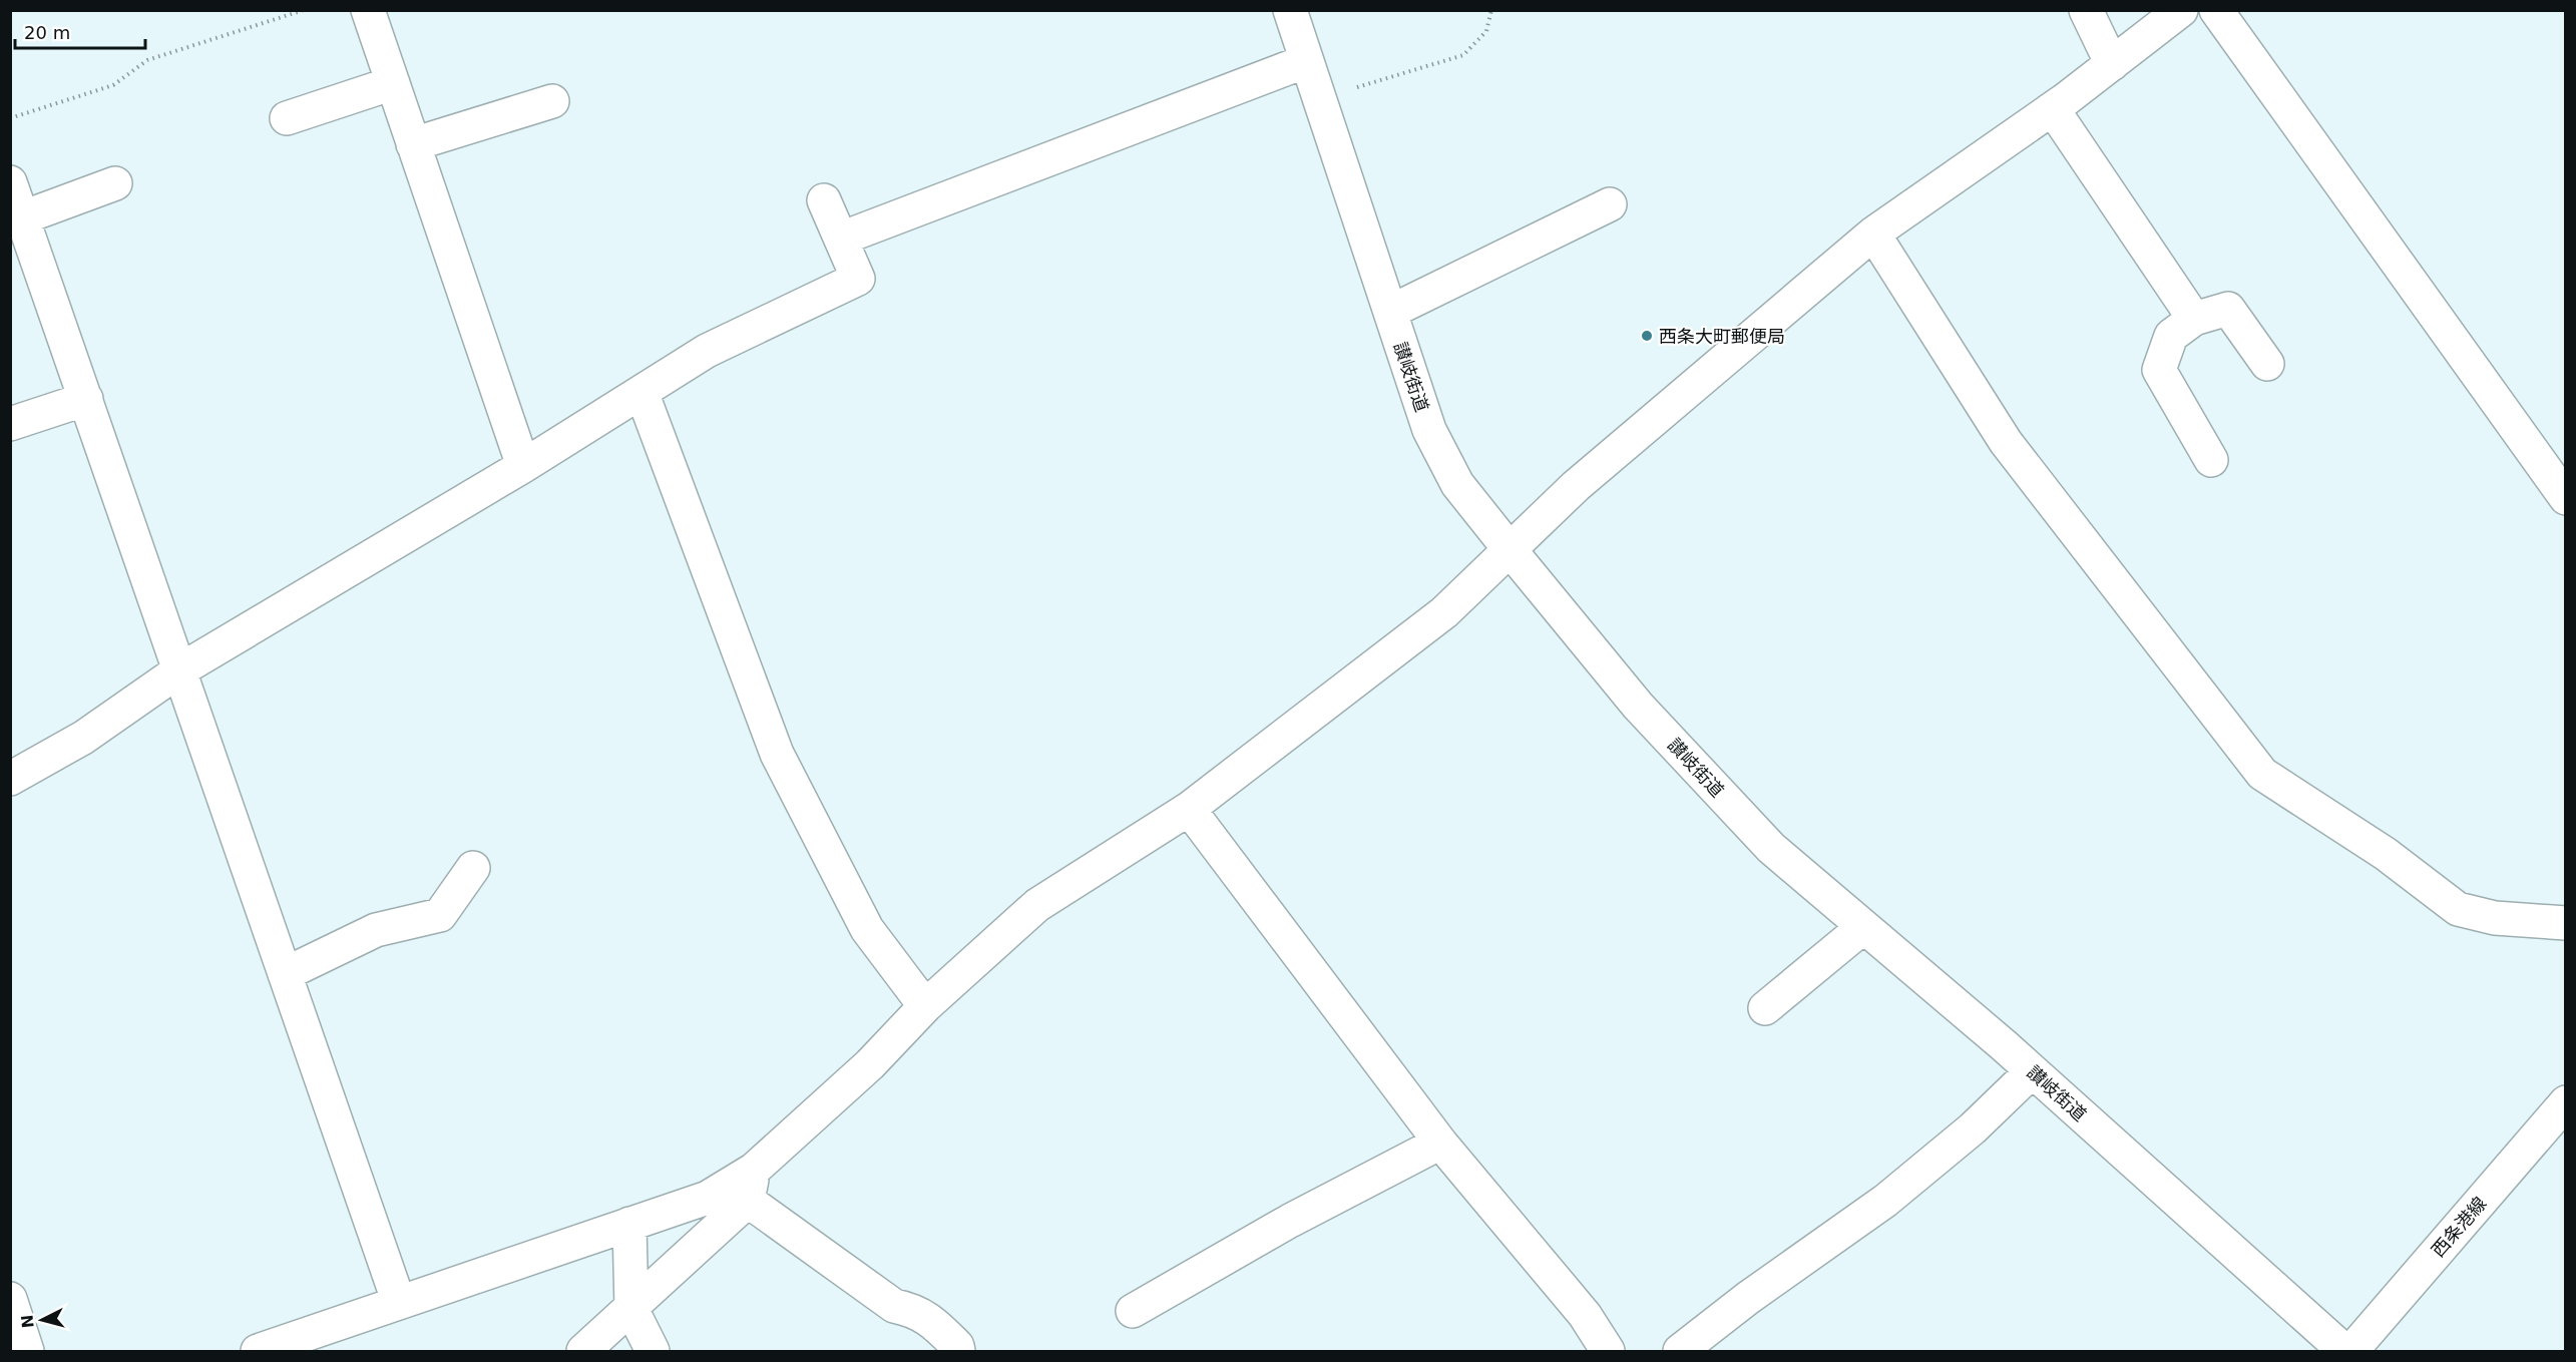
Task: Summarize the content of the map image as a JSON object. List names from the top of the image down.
{
  "streets": {
    "street": ["讃岐街道", "西条港線"]
  },
  "places": ["西条大町郵便局"],
  "scale_bar": "20 m",
  "north": "left"
}
